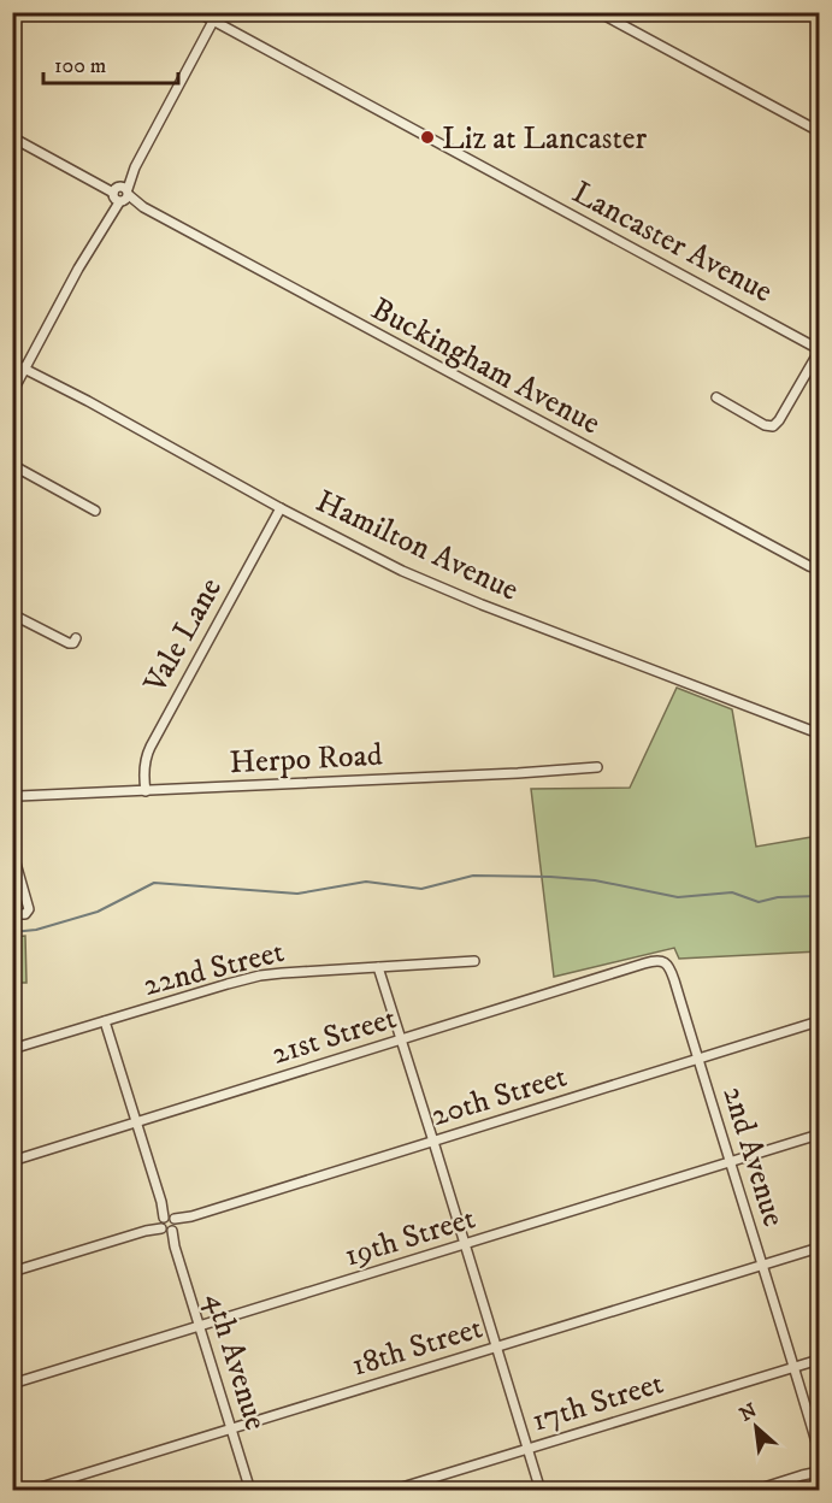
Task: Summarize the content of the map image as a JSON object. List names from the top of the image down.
{
  "streets": {
    "street": [
      "Lancaster Avenue",
      "Buckingham Avenue",
      "Hamilton Avenue",
      "Vale Lane",
      "Herpo Road",
      "22nd Street",
      "21st Street",
      "20th Street",
      "2nd Avenue",
      "19th Street",
      "18th Street",
      "4th Avenue",
      "17th Street"
    ]
  },
  "crossings": [
    ["Hamilton Avenue", "Vale Lane"],
    ["Vale Lane", "Herpo Road"],
    ["22nd Street", "4th Avenue"],
    ["21st Street", "2nd Avenue"],
    ["21st Street", "4th Avenue"],
    ["20th Street", "2nd Avenue"],
    ["20th Street", "4th Avenue"],
    ["2nd Avenue", "19th Street"],
    ["2nd Avenue", "18th Street"],
    ["2nd Avenue", "17th Street"],
    ["19th Street", "4th Avenue"],
    ["18th Street", "4th Avenue"]
  ],
  "places": ["Liz at Lancaster"],
  "scale_bar": "100 m",
  "north": "top left"
}
